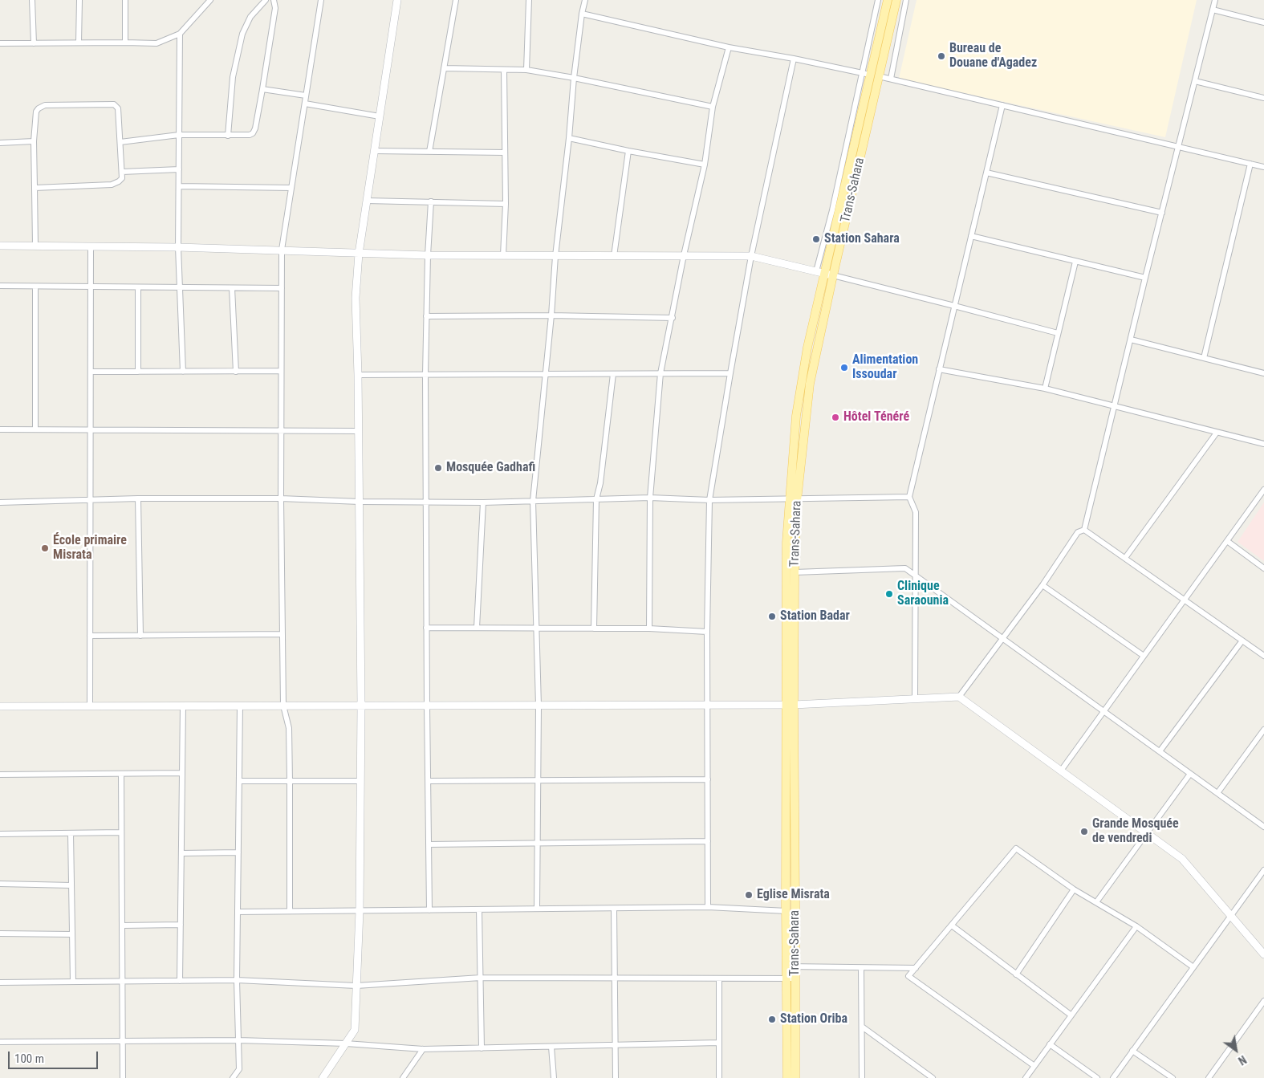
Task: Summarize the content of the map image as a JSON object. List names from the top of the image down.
{
  "streets": {
    "main road": ["Trans-Sahara"]
  },
  "places": [
    "Bureau de Douane d'Agadez",
    "Station Sahara",
    "Alimentation Issoudar",
    "Hôtel Ténéré",
    "Mosquée Gadhafi",
    "École primaire Misrata",
    "Clinique Saraounia",
    "Station Badar",
    "Grande Mosquée de vendredi",
    "Eglise Misrata",
    "Station Oriba"
  ],
  "scale_bar": "100 m",
  "north": "bottom right"
}
